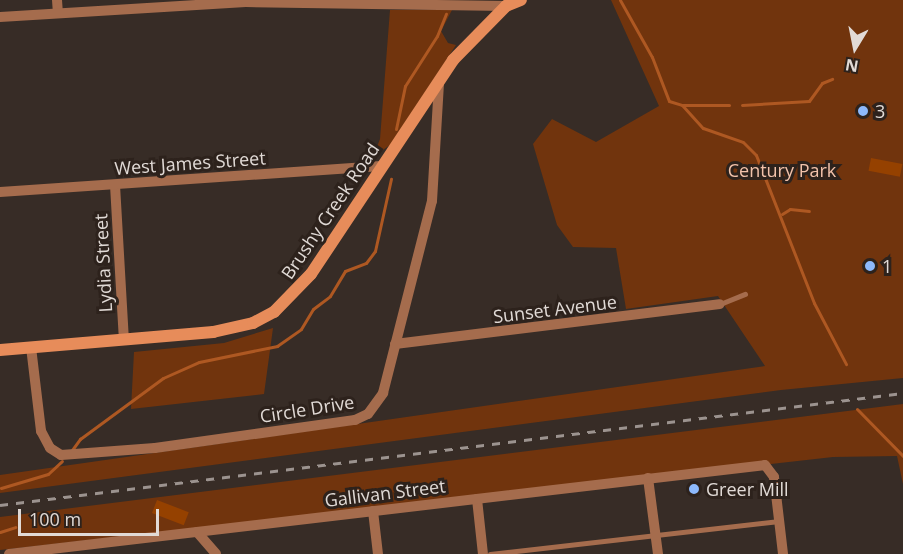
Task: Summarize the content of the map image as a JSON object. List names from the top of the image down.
{
  "streets": {
    "street": [
      "West James Street",
      "Brushy Creek Road",
      "Lydia Street",
      "Sunset Avenue",
      "Circle Drive",
      "Gallivan Street"
    ]
  },
  "crossings": [
    ["West James Street", "Brushy Creek Road"],
    ["West James Street", "Lydia Street"],
    ["Brushy Creek Road", "Lydia Street"],
    ["Brushy Creek Road", "Circle Drive"],
    ["Sunset Avenue", "Circle Drive"]
  ],
  "parks": ["Century Park"],
  "places": ["3", "1", "Greer Mill"],
  "scale_bar": "100 m",
  "north": "bottom"
}
